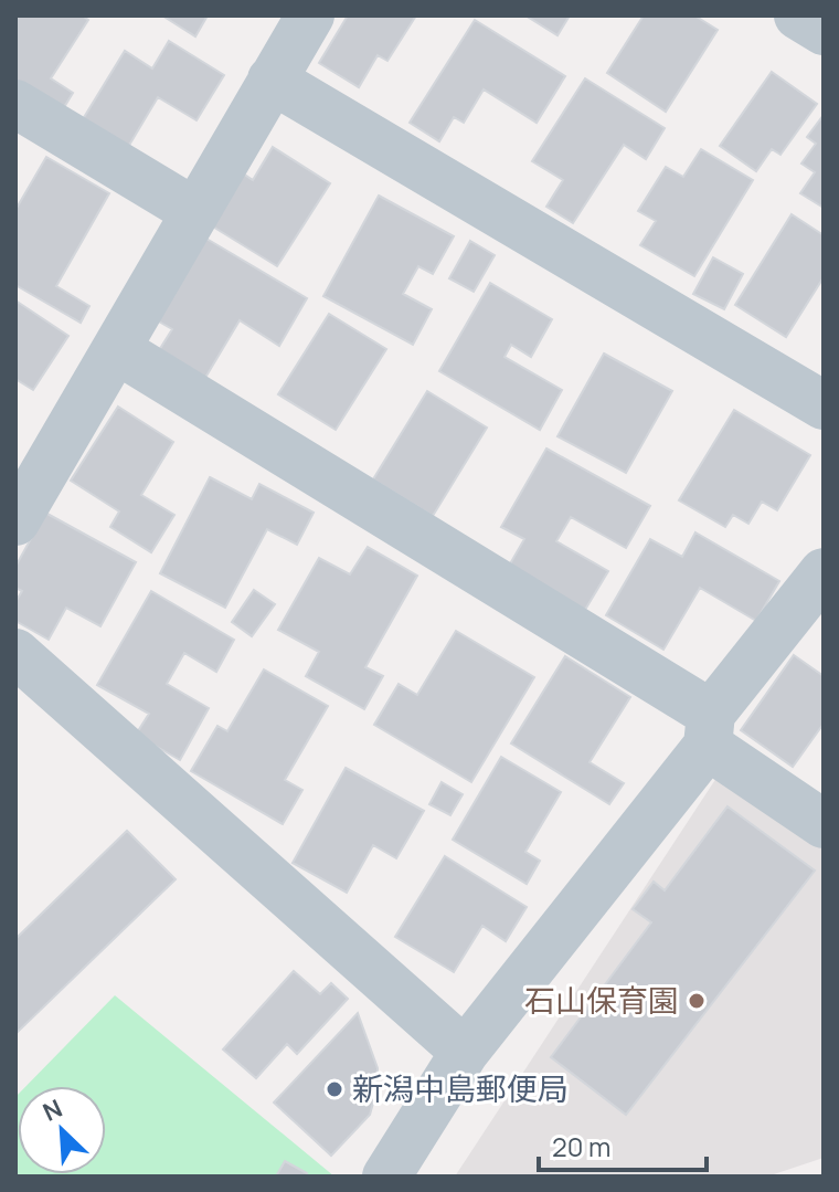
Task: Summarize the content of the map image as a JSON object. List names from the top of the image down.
{
  "places": ["石山保育園", "新潟中島郵便局"],
  "scale_bar": "20 m",
  "north": "top left"
}
